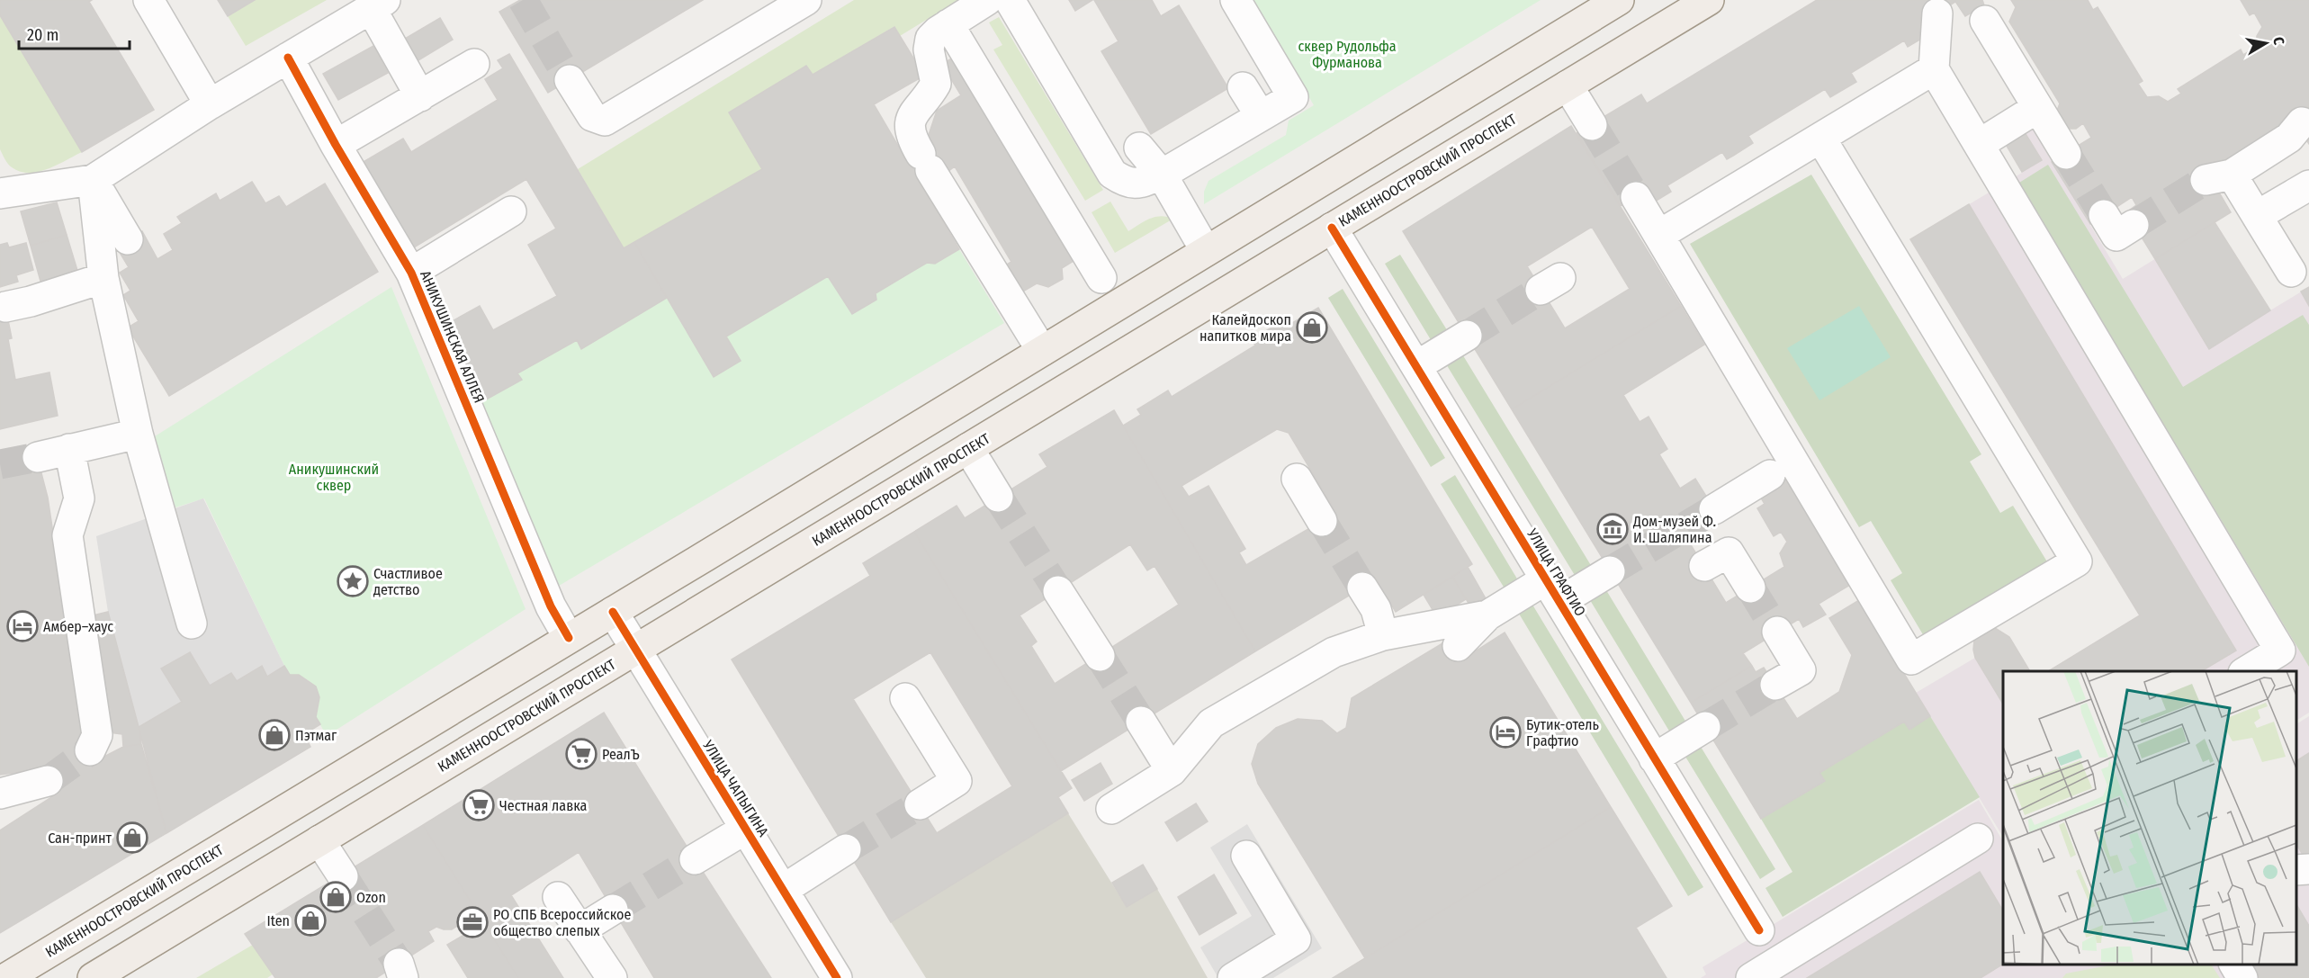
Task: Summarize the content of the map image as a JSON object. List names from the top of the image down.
{
  "streets": {
    "main road": ["КАМЕННООСТРОВСКИЙ ПРОСПЕКТ"],
    "street": ["АНИКУШИНСКАЯ АЛЛЕЯ", "УЛИЦА ГРАФТИО", "УЛИЦА ЧАПЫГИНА"]
  },
  "crossings": [
    ["КАМЕННООСТРОВСКИЙ ПРОСПЕКТ", "АНИКУШИНСКАЯ АЛЛЕЯ"],
    ["КАМЕННООСТРОВСКИЙ ПРОСПЕКТ", "УЛИЦА ГРАФТИО"],
    ["КАМЕННООСТРОВСКИЙ ПРОСПЕКТ", "УЛИЦА ЧАПЫГИНА"]
  ],
  "parks": ["сквер Рудольфа Фурманова", "Аникушинский сквер"],
  "places": {
    "shop": [
      "Калейдоскоп напитков мира",
      "Пэтмаг",
      "Сан-принт",
      "Ozon",
      "Iten"
    ],
    "museum": ["Дом-музей Ф. И. Шаляпина"],
    "place": ["Счастливое детство"],
    "hotel": ["Амбер–хаус", "Бутик-отель Графтио"],
    "supermarket": ["РеалЪ", "Честная лавка"],
    "office": ["РО СПБ Всероссийское общество слепых"]
  },
  "scale_bar": "20 m",
  "north": "right"
}
